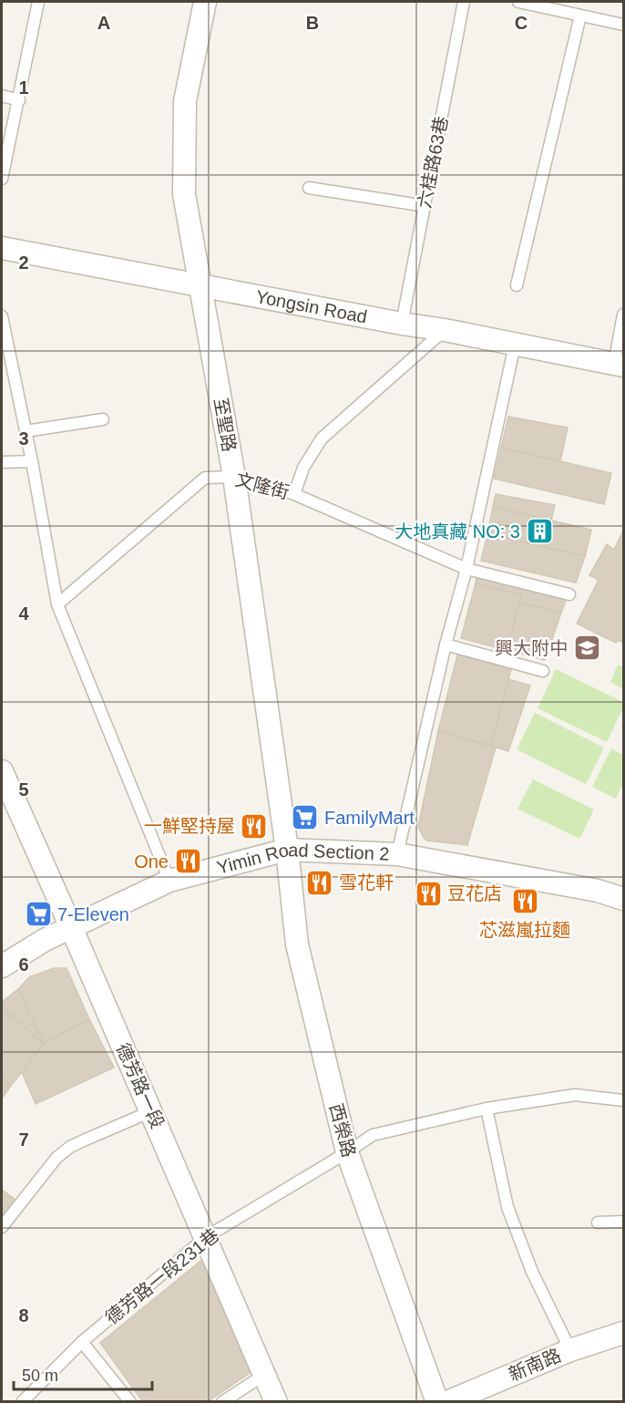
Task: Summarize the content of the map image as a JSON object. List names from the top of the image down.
{
  "streets": {
    "street": [
      "Yongsin Road",
      "至聖路",
      "Yimin Road Section 2",
      "德芳路一段",
      "西榮路",
      "新南路"
    ],
    "lane": ["六桂路63巷", "文隆街", "德芳路一段231巷"]
  },
  "crossings": [
    ["六桂路63巷", "Yongsin Road"],
    ["Yongsin Road", "至聖路"],
    ["至聖路", "文隆街"],
    ["至聖路", "Yimin Road Section 2"],
    ["至聖路", "西榮路"],
    ["Yimin Road Section 2", "德芳路一段"],
    ["Yimin Road Section 2", "西榮路"],
    ["德芳路一段", "德芳路一段231巷"],
    ["西榮路", "德芳路一段231巷"]
  ],
  "places": {
    "building": ["大地真藏 NO: 3"],
    "school or university": ["興大附中"],
    "supermarket": ["FamilyMart", "7-Eleven"],
    "restaurant": [
      "一鮮堅持屋",
      "One",
      "雪花軒",
      "豆花店",
      "芯滋嵐拉麵"
    ]
  },
  "scale_bar": "50 m",
  "grid": {
    "columns": ["A", "B", "C"],
    "rows": [
      "1",
      "2",
      "3",
      "4",
      "5",
      "6",
      "7",
      "8"
    ]
  }
}
